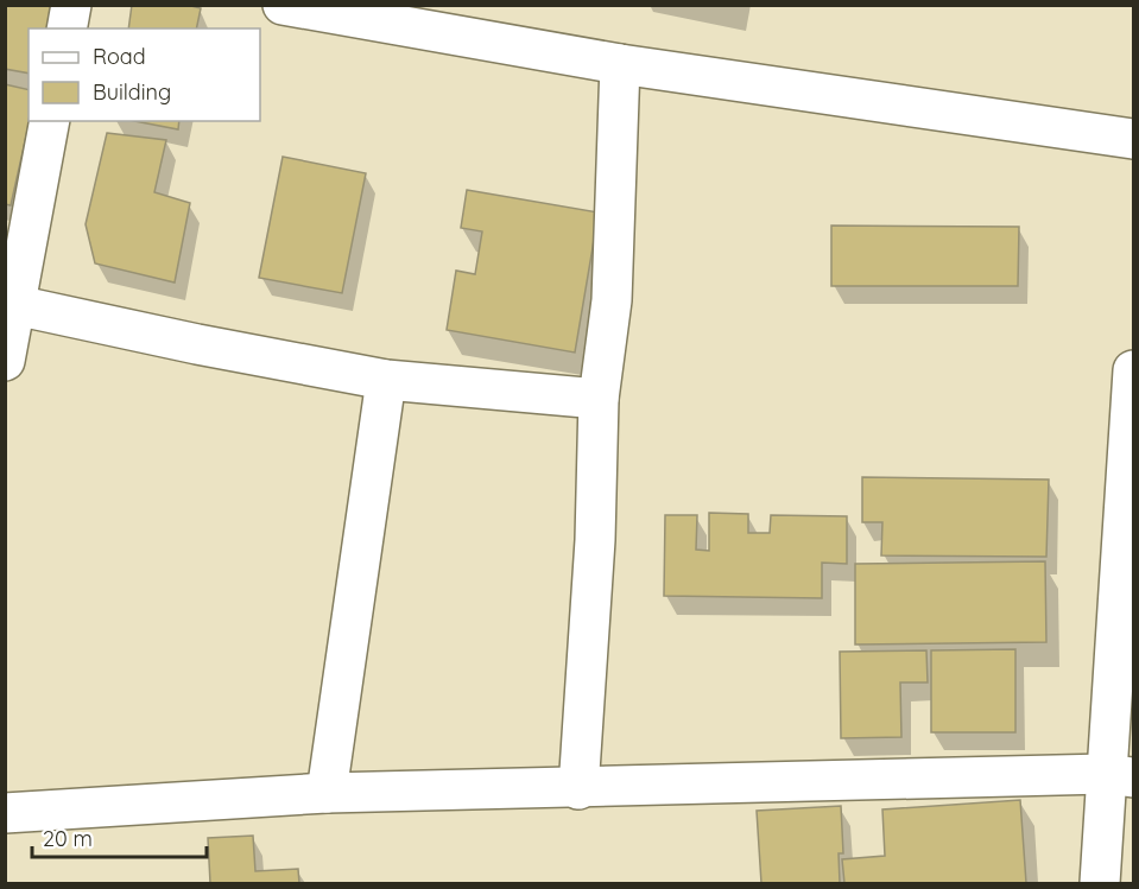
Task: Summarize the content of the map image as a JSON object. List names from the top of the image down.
{
  "legend": ["Road", "Building"],
  "scale_bar": "20 m"
}
